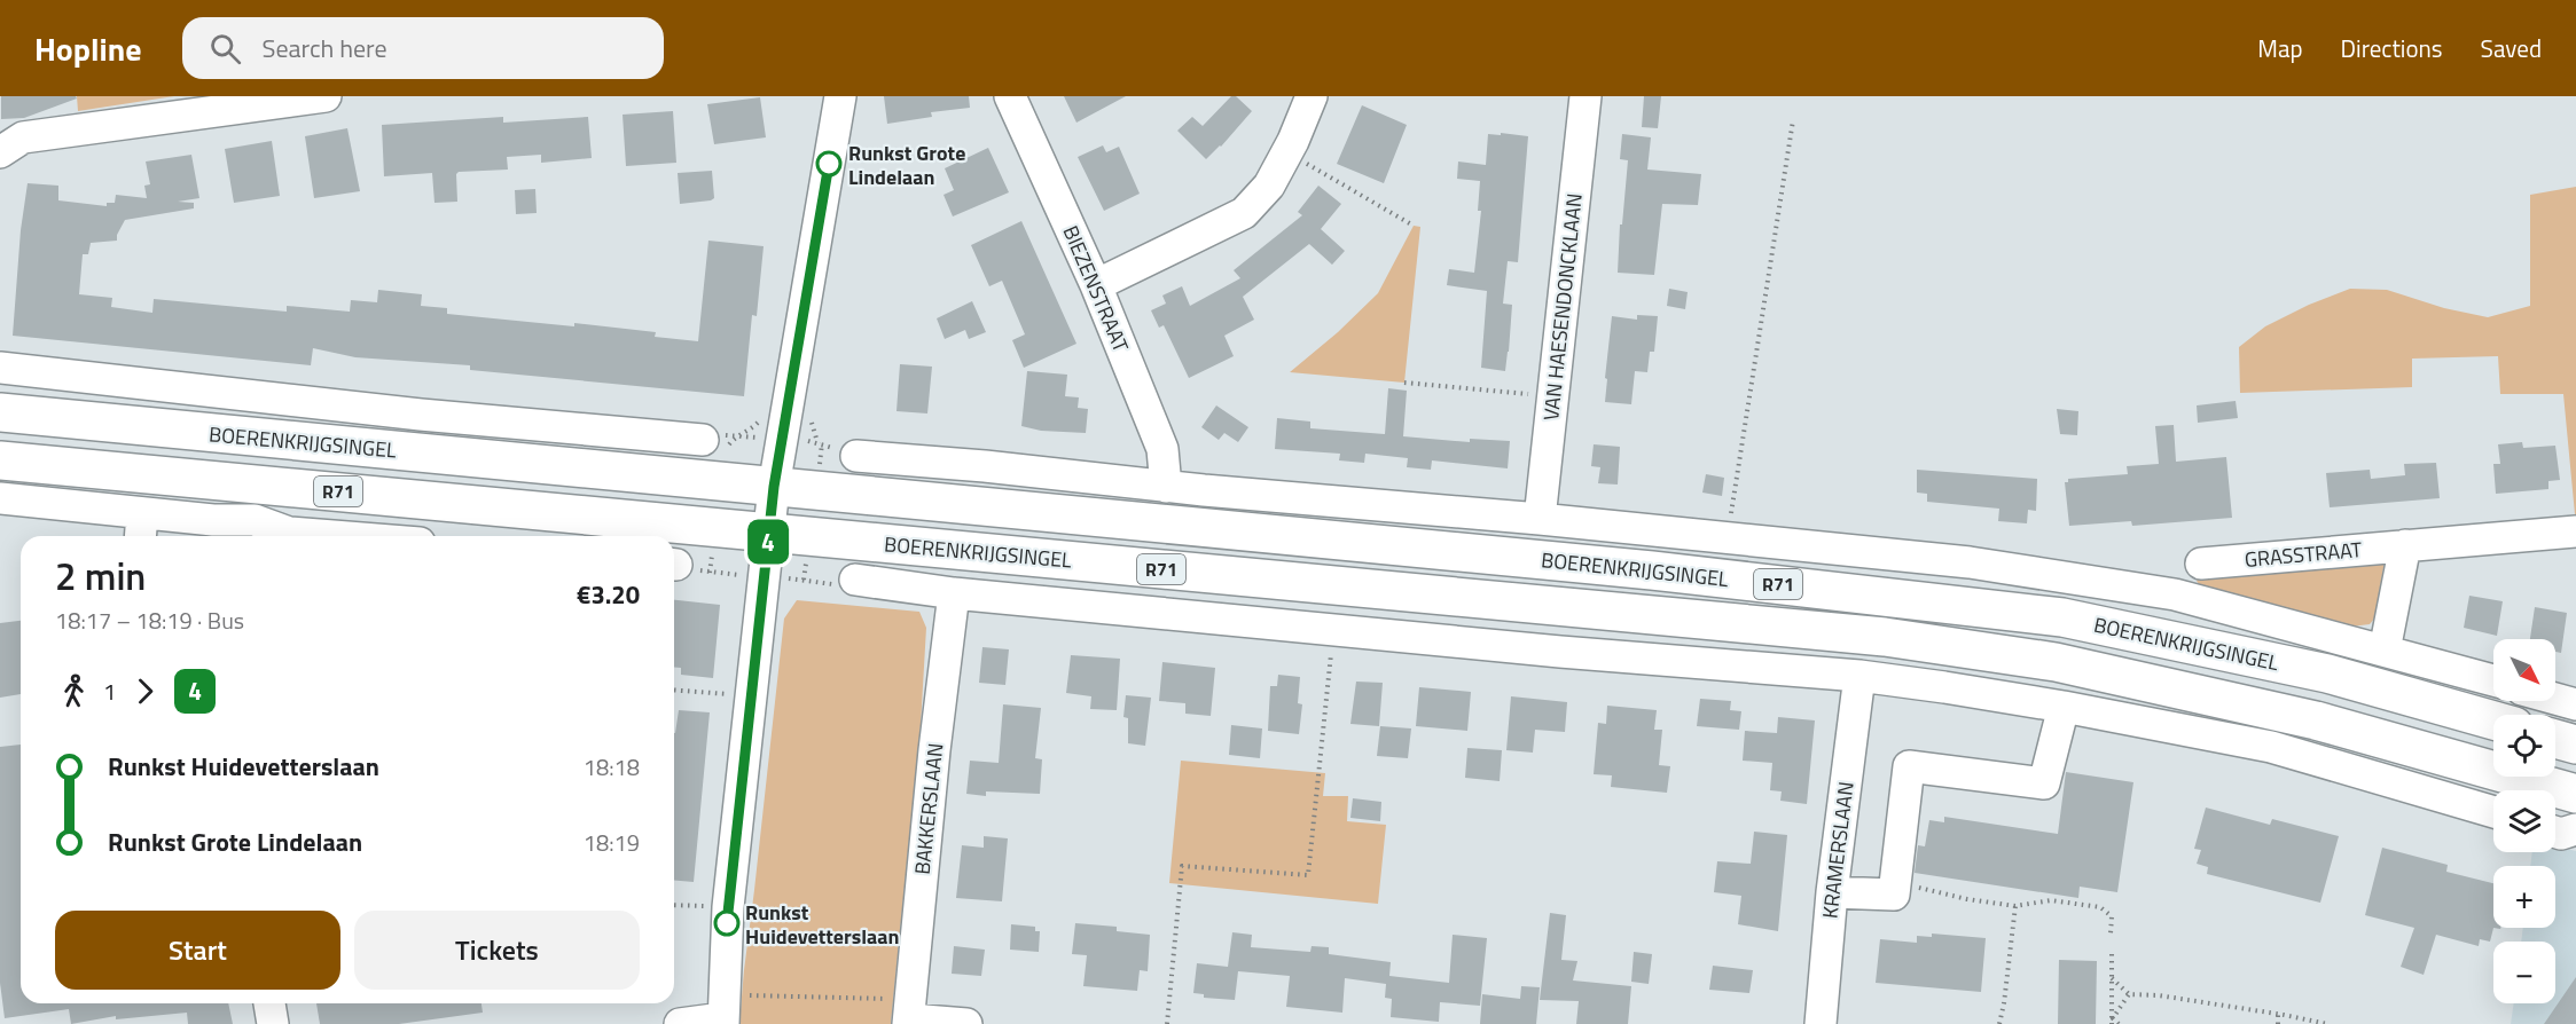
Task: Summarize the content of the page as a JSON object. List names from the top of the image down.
{
  "streets": {
    "highway": ["BOERENKRIJGSINGEL", "R71"],
    "street": [
      "BIEZENSTRAAT",
      "VAN HAESENDONCKLAAN",
      "GRASSTRAAT",
      "BAKKERSLAAN",
      "KRAMERSLAAN"
    ]
  },
  "crossings": [
    ["BIEZENSTRAAT", "BOERENKRIJGSINGEL"],
    ["VAN HAESENDONCKLAAN", "BOERENKRIJGSINGEL"],
    ["BOERENKRIJGSINGEL", "BAKKERSLAAN"],
    ["BOERENKRIJGSINGEL", "KRAMERSLAAN"]
  ],
  "places": ["Runkst Grote Lindelaan", "Runkst Huidevetterslaan"],
  "lines": ["bus line 4"],
  "north": "bottom right",
  "page": {
    "header": "Hopline",
    "search": "Search here",
    "nav": ["Map", "Directions", "Saved"],
    "on_map": "4",
    "heading": ["2 min", "18:17 – 18:19 · Bus", "€3.20"],
    "map_buttons": ["+", "−"],
    "legs": ["1", "4"],
    "list": [
      {
        "name": "Runkst Huidevetterslaan",
        "value": "18:18"
      },
      {
        "name": "Runkst Grote Lindelaan",
        "value": "18:19"
      }
    ],
    "buttons": ["Start", "Tickets"]
  }
}
